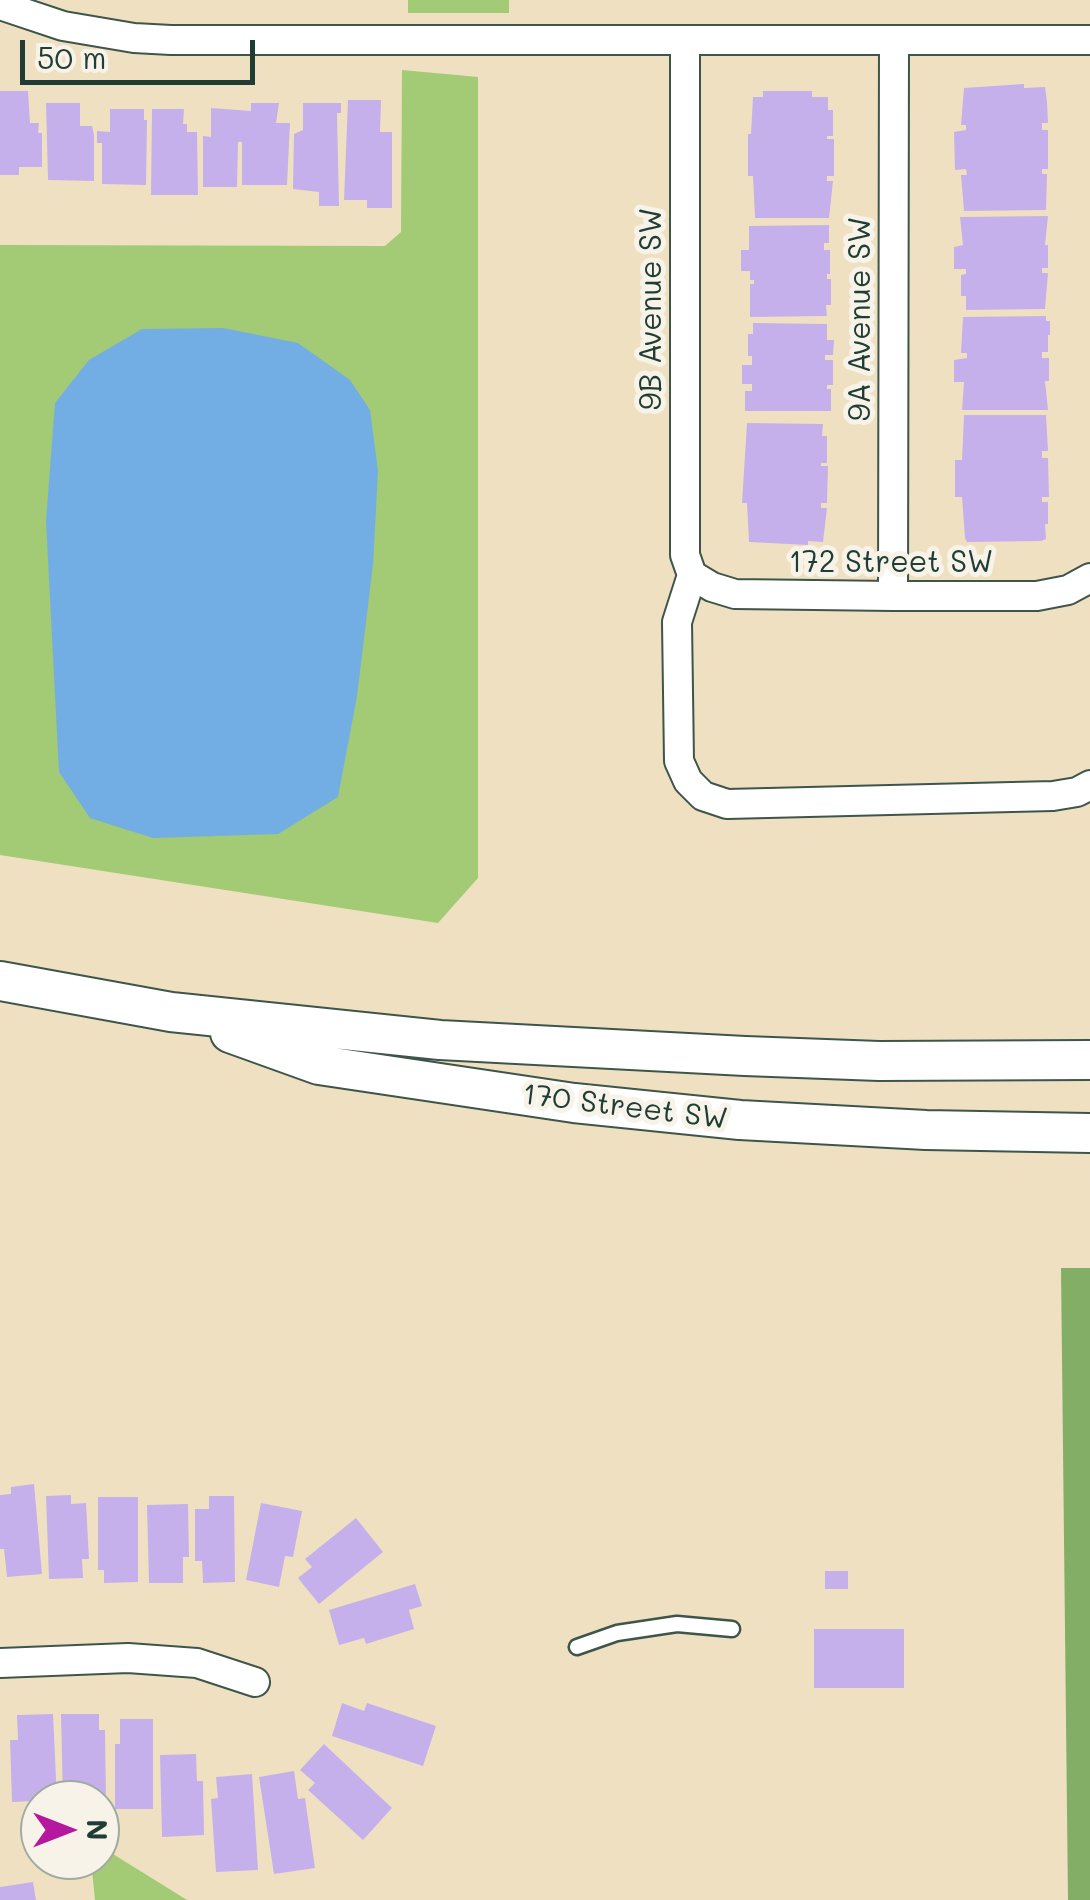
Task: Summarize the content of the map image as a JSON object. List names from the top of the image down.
{
  "streets": {
    "main road": ["170 Street SW"],
    "street": ["9B Avenue SW", "9A Avenue SW", "172 Street SW"]
  },
  "crossings": [
    ["9B Avenue SW", "172 Street SW"],
    ["9A Avenue SW", "172 Street SW"]
  ],
  "scale_bar": "50 m",
  "north": "right"
}
